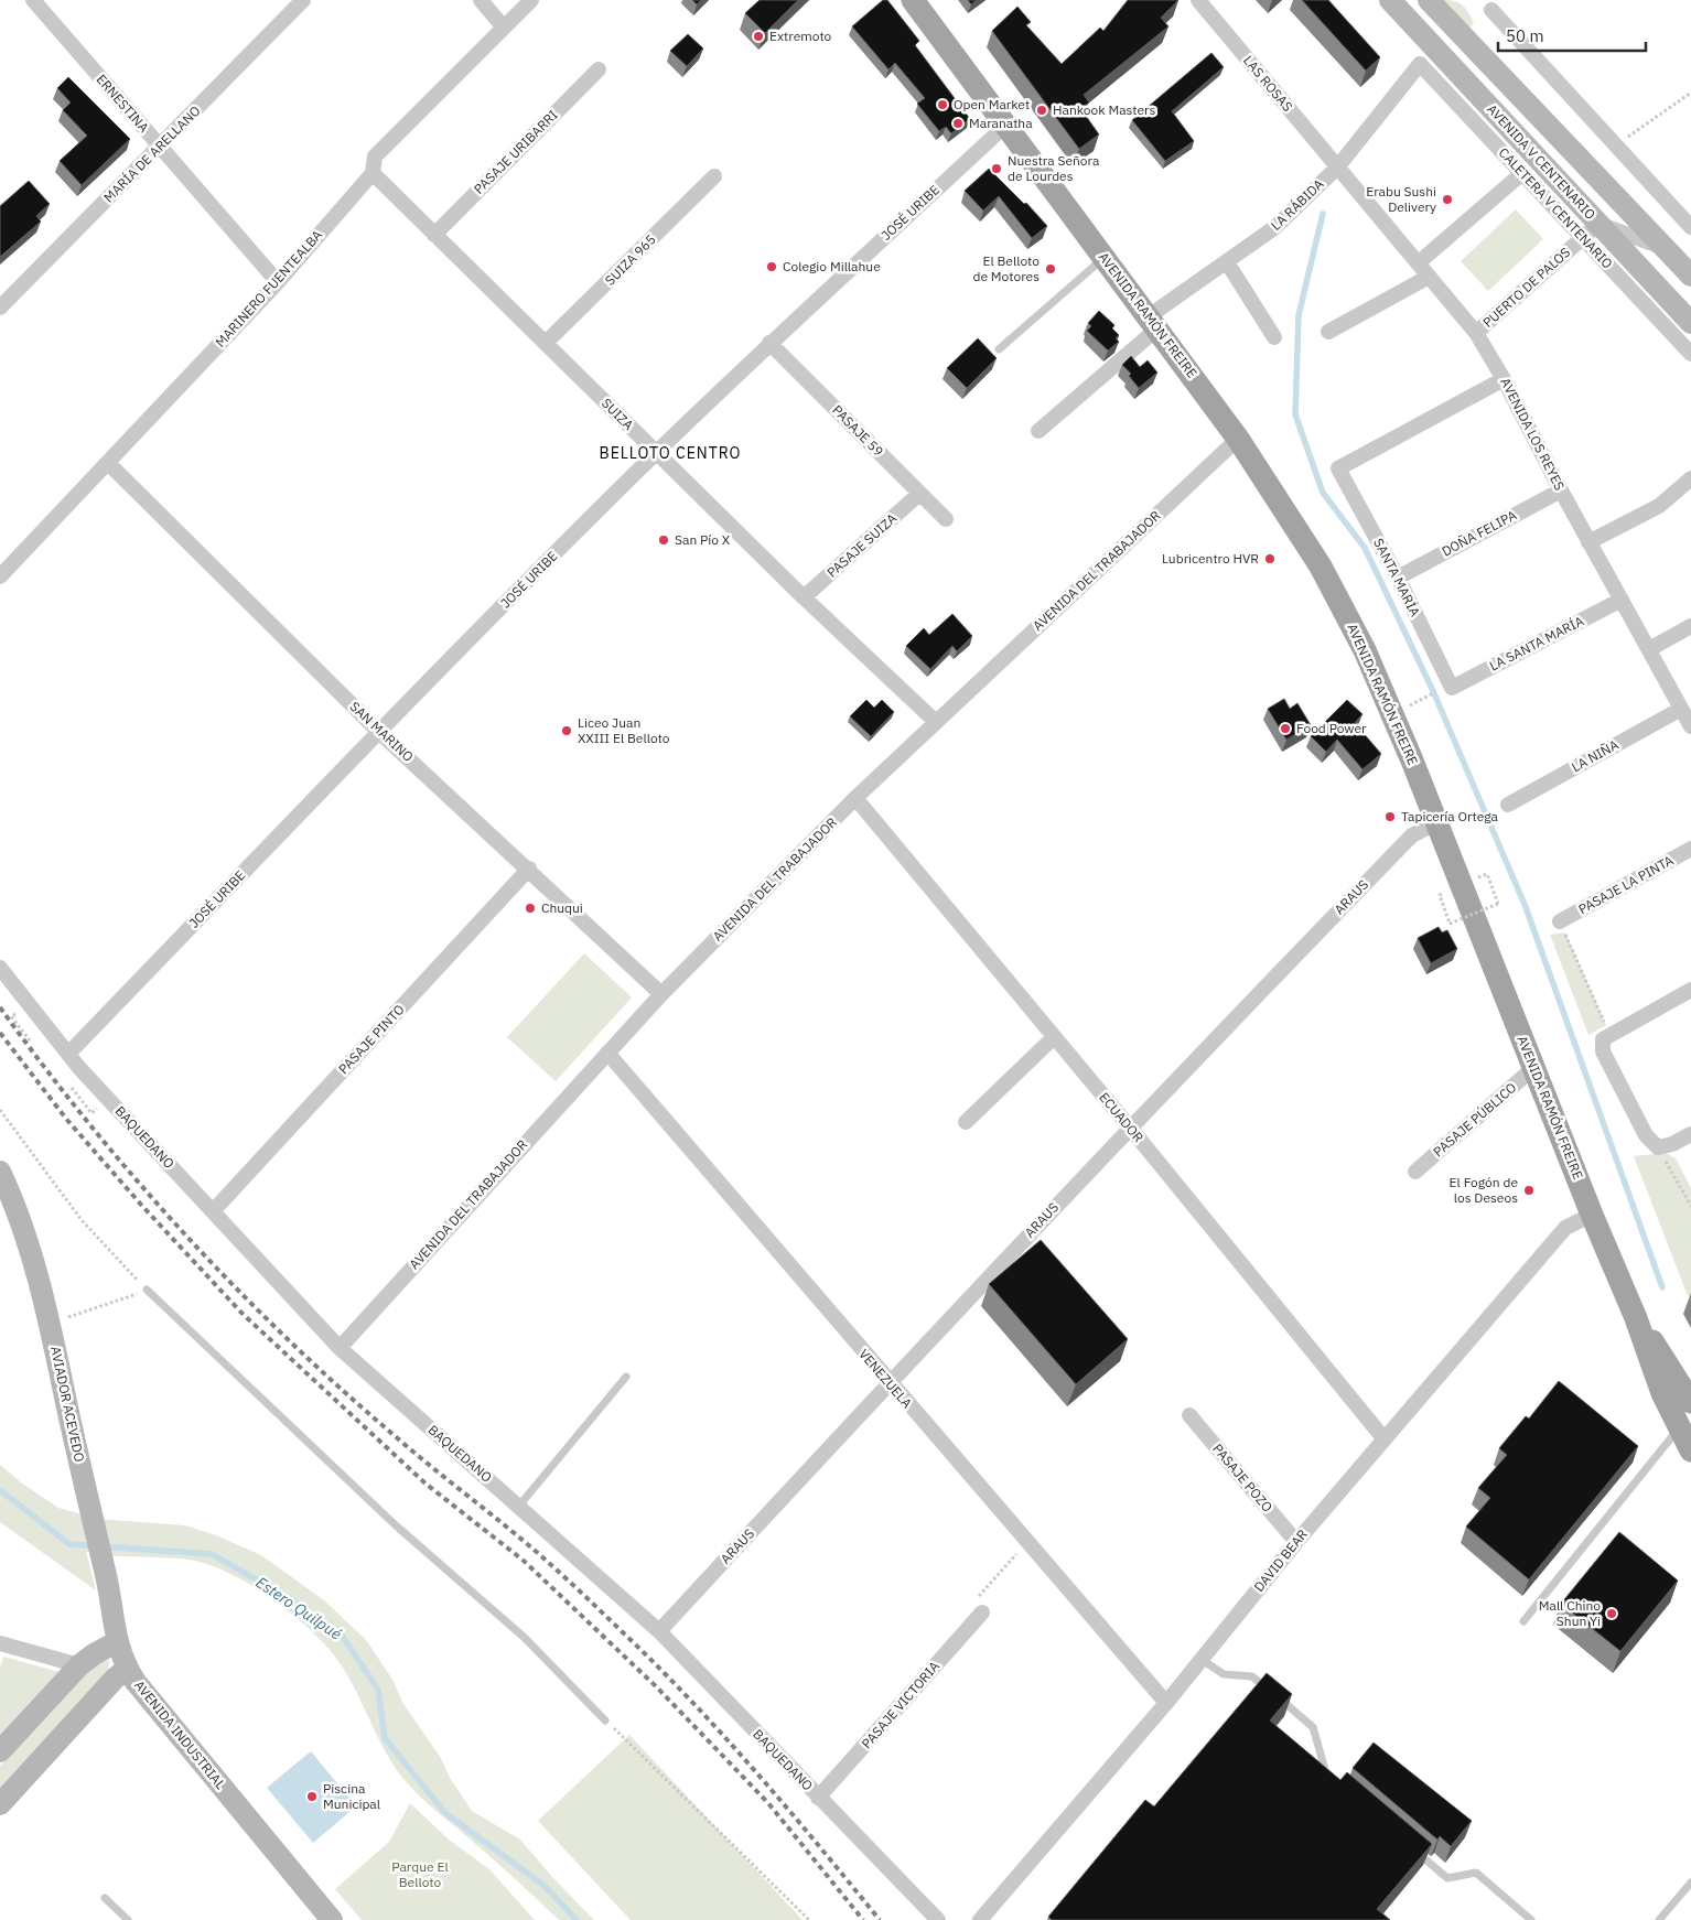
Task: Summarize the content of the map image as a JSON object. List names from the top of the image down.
{
  "streets": {
    "main road": [
      "AVENIDA V CENTENARIO",
      "AVENIDA RAMÓN FREIRE",
      "AVIADOR ACEVEDO",
      "AVENIDA INDUSTRIAL"
    ],
    "street": [
      "LAS ROSAS",
      "ERNESTINA",
      "PASAJE URIBARRI",
      "MARÍA DE ARELLANO",
      "LA RÁBIDA",
      "CALETERA V CENTENARIO",
      "JOSÉ URIBE",
      "SUIZA 965",
      "PUERTO DE PALOS",
      "MARINERO FUENTEALBA",
      "SUIZA",
      "PASAJE 59",
      "AVENIDA LOS REYES",
      "DOÑA FELIPA",
      "PASAJE SUIZA",
      "AVENIDA DEL TRABAJADOR",
      "SANTA MARÍA",
      "LA SANTA MARÍA",
      "SAN MARINO",
      "LA NIÑA",
      "PASAJE LA PINTA",
      "ARAUS",
      "PASAJE PINTO",
      "ECUADOR",
      "PASAJE PÚBLICO",
      "BAQUEDANO",
      "VENEZUELA",
      "PASAJE POZO",
      "DAVID BEAR",
      "PASAJE VICTORIA"
    ]
  },
  "crossings": [
    ["LAS ROSAS", "LA RÁBIDA"],
    ["LAS ROSAS", "AVENIDA LOS REYES"],
    ["ERNESTINA", "MARÍA DE ARELLANO"],
    ["ERNESTINA", "MARINERO FUENTEALBA"],
    ["PASAJE URIBARRI", "SUIZA"],
    ["AVENIDA V CENTENARIO", "CALETERA V CENTENARIO"],
    ["AVENIDA V CENTENARIO", "PUERTO DE PALOS"],
    ["LA RÁBIDA", "CALETERA V CENTENARIO"],
    ["LA RÁBIDA", "AVENIDA RAMÓN FREIRE"],
    ["LA RÁBIDA", "AVENIDA LOS REYES"],
    ["CALETERA V CENTENARIO", "PUERTO DE PALOS"],
    ["JOSÉ URIBE", "AVENIDA RAMÓN FREIRE"],
    ["JOSÉ URIBE", "SUIZA"],
    ["JOSÉ URIBE", "PASAJE 59"],
    ["JOSÉ URIBE", "SAN MARINO"],
    ["JOSÉ URIBE", "BAQUEDANO"],
    ["SUIZA 965", "SUIZA"],
    ["PUERTO DE PALOS", "AVENIDA LOS REYES"],
    ["MARINERO FUENTEALBA", "SUIZA"],
    ["MARINERO FUENTEALBA", "SAN MARINO"],
    ["AVENIDA RAMÓN FREIRE", "AVENIDA DEL TRABAJADOR"],
    ["AVENIDA RAMÓN FREIRE", "ARAUS"],
    ["AVENIDA RAMÓN FREIRE", "PASAJE PÚBLICO"],
    ["AVENIDA RAMÓN FREIRE", "DAVID BEAR"],
    ["SUIZA", "PASAJE SUIZA"],
    ["SUIZA", "AVENIDA DEL TRABAJADOR"],
    ["PASAJE 59", "PASAJE SUIZA"],
    ["AVENIDA LOS REYES", "DOÑA FELIPA"],
    ["AVENIDA LOS REYES", "SANTA MARÍA"],
    ["AVENIDA LOS REYES", "LA SANTA MARÍA"],
    ["AVENIDA LOS REYES", "LA NIÑA"],
    ["DOÑA FELIPA", "SANTA MARÍA"],
    ["AVENIDA DEL TRABAJADOR", "SAN MARINO"],
    ["AVENIDA DEL TRABAJADOR", "ECUADOR"],
    ["AVENIDA DEL TRABAJADOR", "BAQUEDANO"],
    ["AVENIDA DEL TRABAJADOR", "VENEZUELA"],
    ["SANTA MARÍA", "LA SANTA MARÍA"],
    ["SAN MARINO", "PASAJE PINTO"],
    ["ARAUS", "ECUADOR"],
    ["ARAUS", "BAQUEDANO"],
    ["ARAUS", "VENEZUELA"],
    ["PASAJE PINTO", "BAQUEDANO"],
    ["ECUADOR", "DAVID BEAR"],
    ["BAQUEDANO", "PASAJE VICTORIA"],
    ["VENEZUELA", "DAVID BEAR"],
    ["AVIADOR ACEVEDO", "AVENIDA INDUSTRIAL"],
    ["PASAJE POZO", "DAVID BEAR"]
  ],
  "districts": ["BELLOTO CENTRO"],
  "water": ["Estero Quilpué"],
  "parks": ["Parque El Belloto"],
  "places": [
    "Extremoto",
    "Open Market",
    "Hankook Masters",
    "Maranatha",
    "Nuestra Señora de Lourdes",
    "Erabu Sushi Delivery",
    "Colegio Millahue",
    "El Belloto de Motores",
    "San Pío X",
    "Lubricentro HVR",
    "Food Power",
    "Liceo Juan XXIII El Belloto",
    "Tapicería Ortega",
    "Chuqui",
    "El Fogón de los Deseos",
    "Mall Chino Shun Yi",
    "Piscina Municipal"
  ],
  "scale_bar": "50 m"
}
